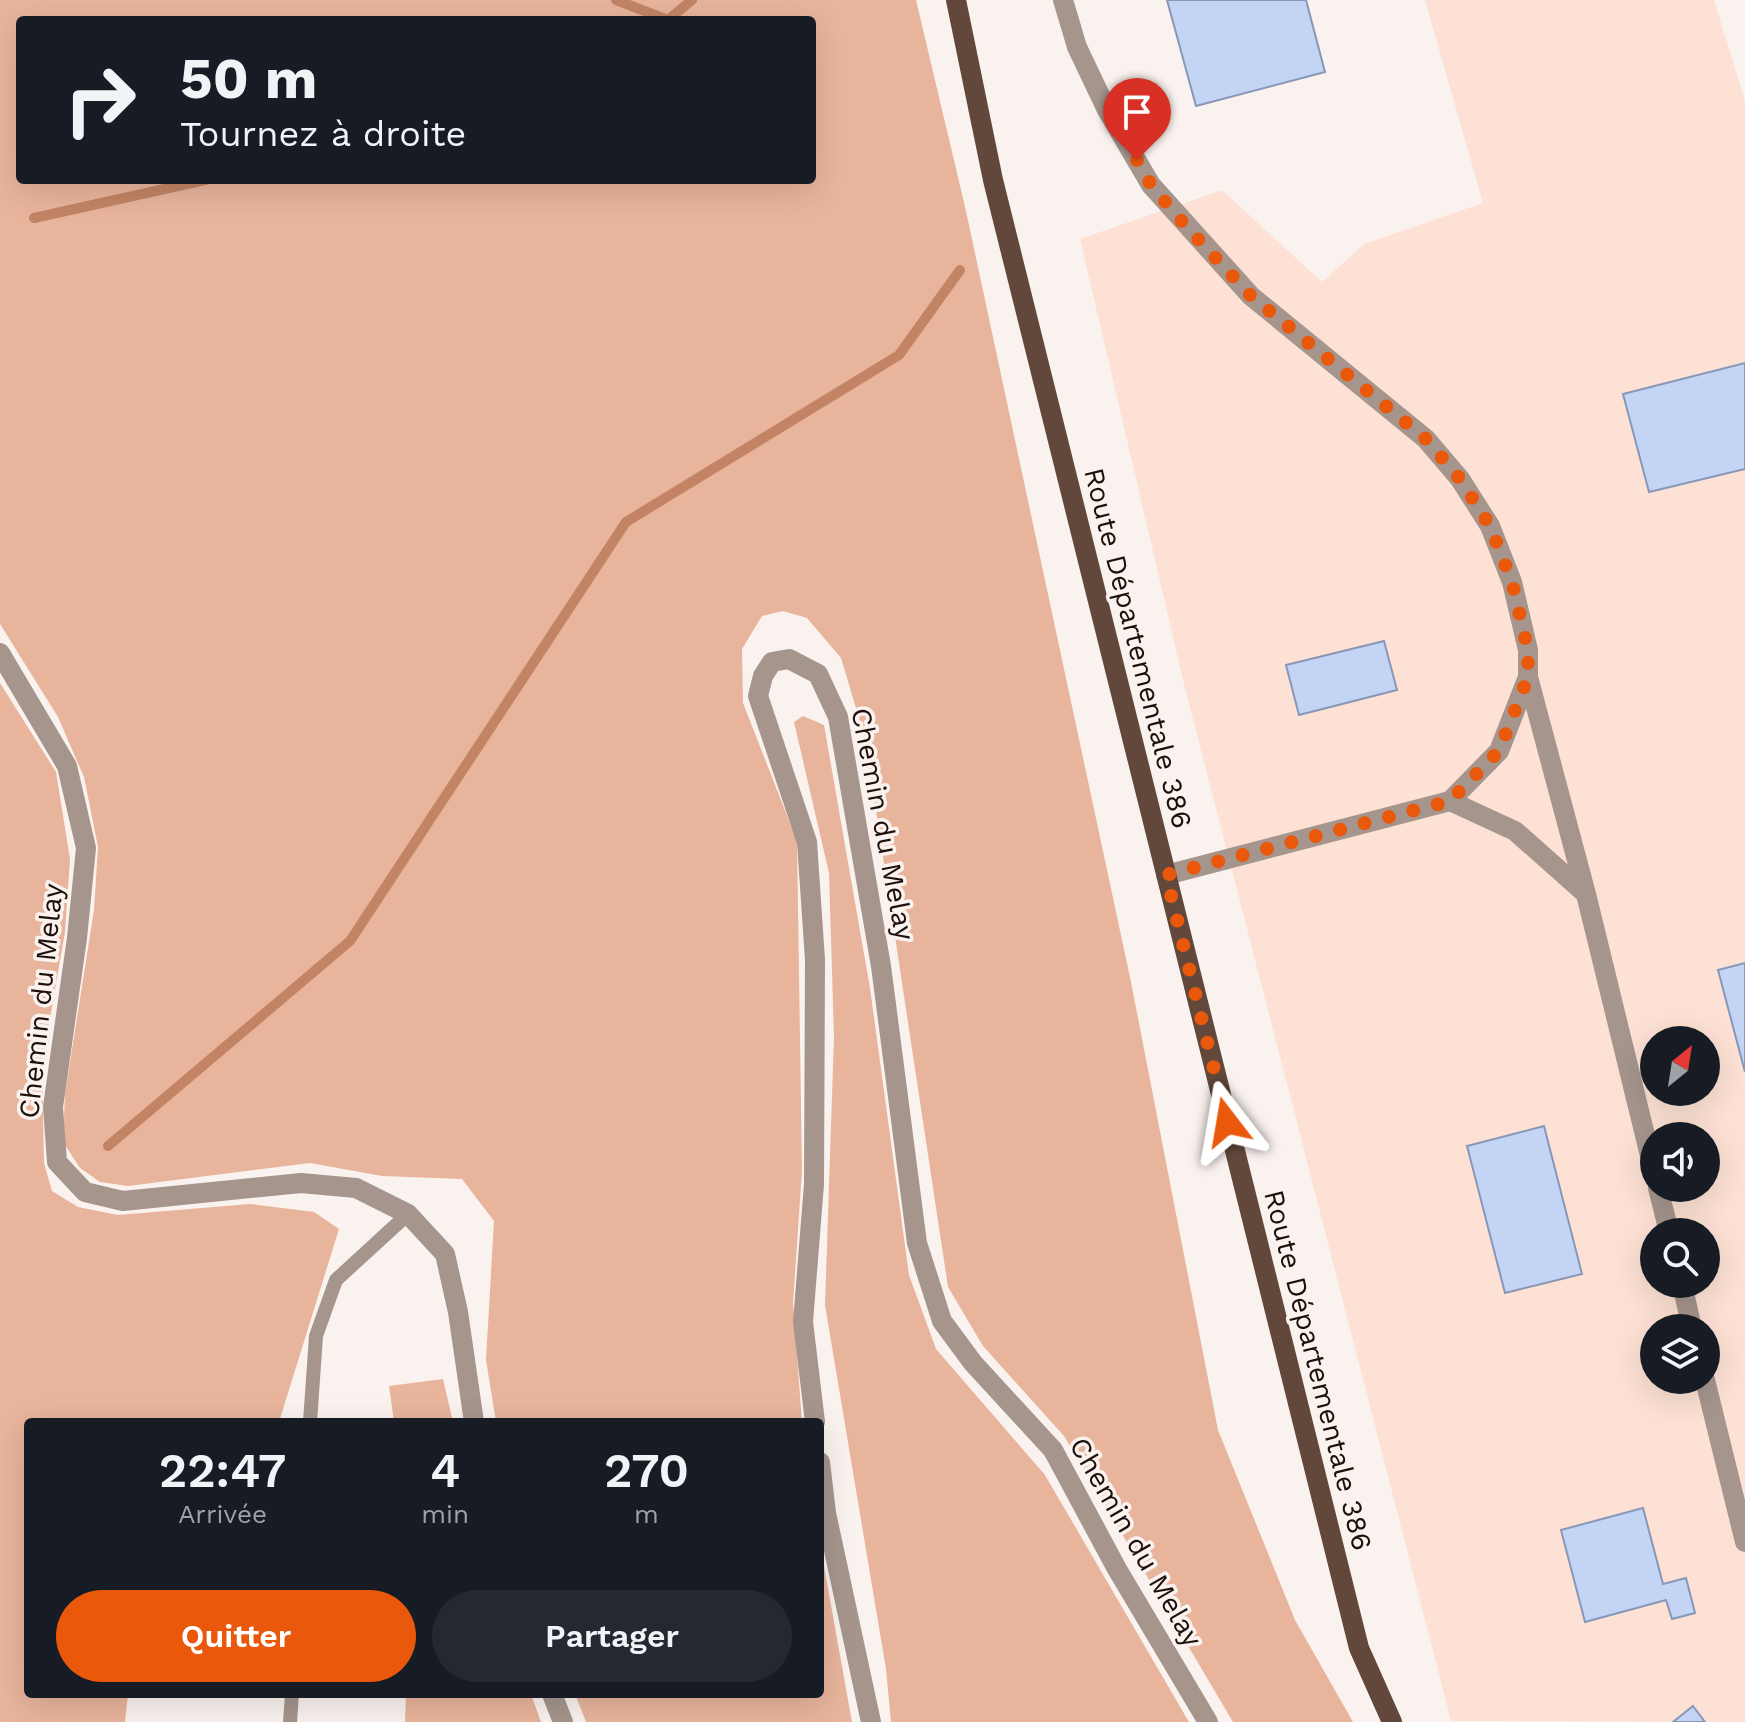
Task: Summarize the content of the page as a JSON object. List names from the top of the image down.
{
  "streets": {
    "main road": ["Route Départementale 386"],
    "street": ["Chemin du Melay"]
  },
  "north": "top right",
  "page": {
    "turn": ["50 m", "Tournez à droite"],
    "eta": [
      "22:47",
      "Arrivée",
      "4",
      "min",
      "270",
      "m"
    ],
    "buttons": ["Quitter", "Partager"]
  }
}
